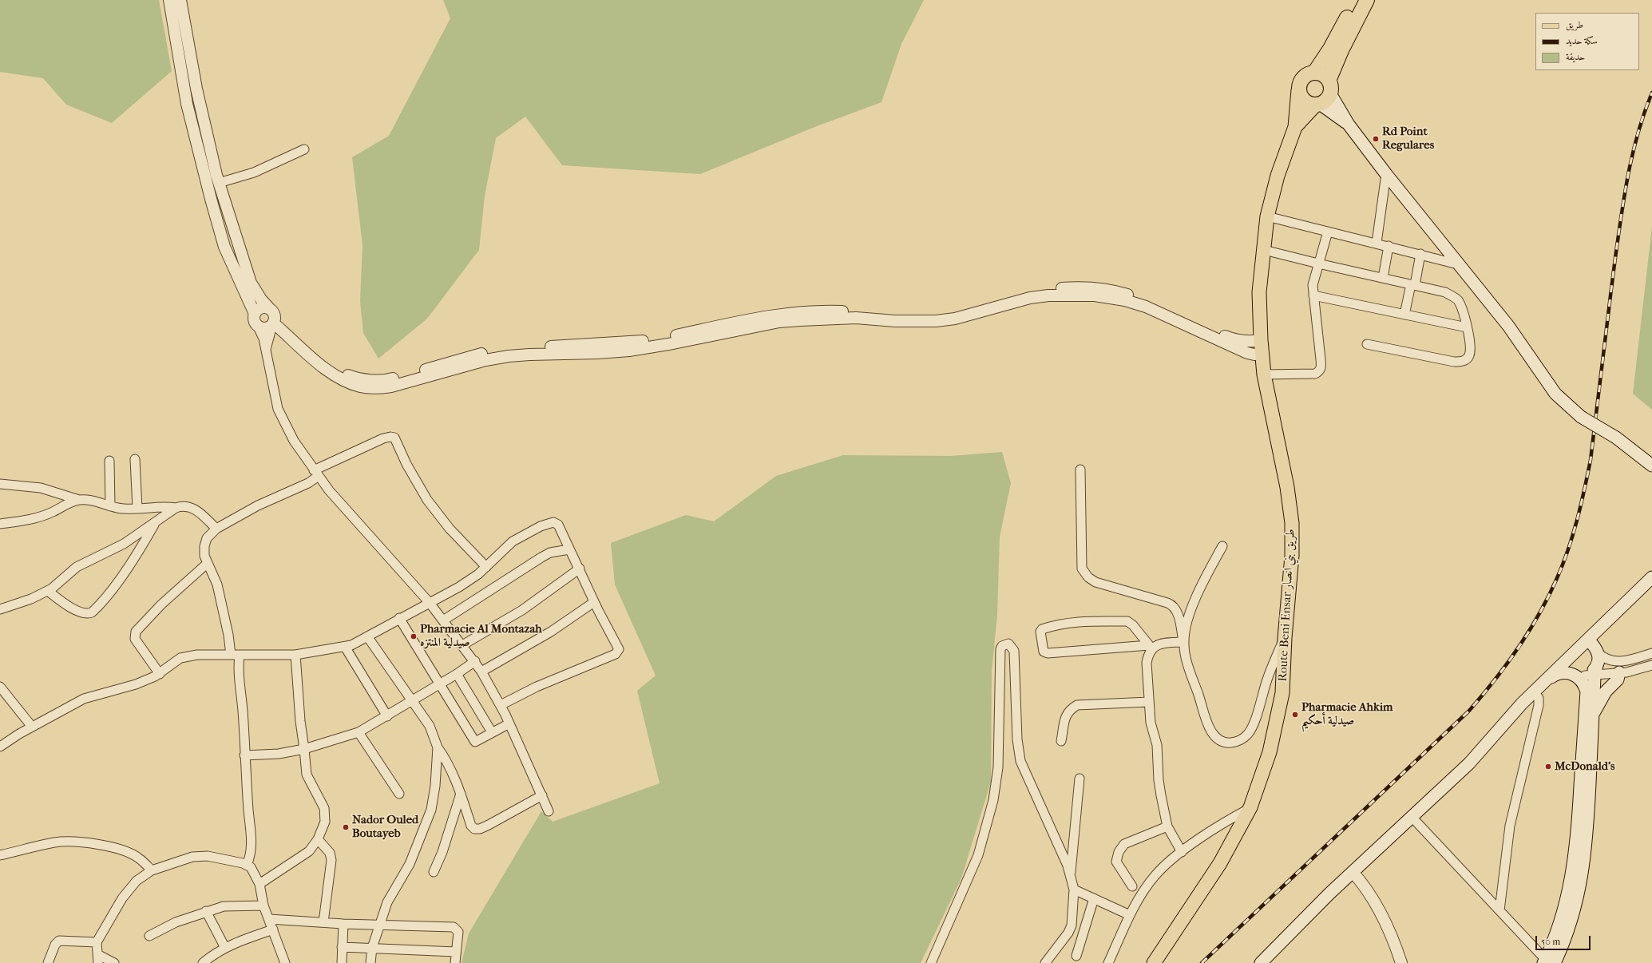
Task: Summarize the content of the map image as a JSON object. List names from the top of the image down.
{
  "streets": {
    "main road": ["Route Beni Ensar طريق بني انصار"]
  },
  "places": [
    "Rd Point Regulares",
    "Pharmacie Al Montazah صيدلية المنتزه",
    "Pharmacie Ahkim صيدلية أحكيم",
    "McDonald's",
    "Nador Ouled Boutayeb"
  ],
  "legend": ["طريق", "سكة حديد", "حديقة"],
  "scale_bar": "50 m"
}
